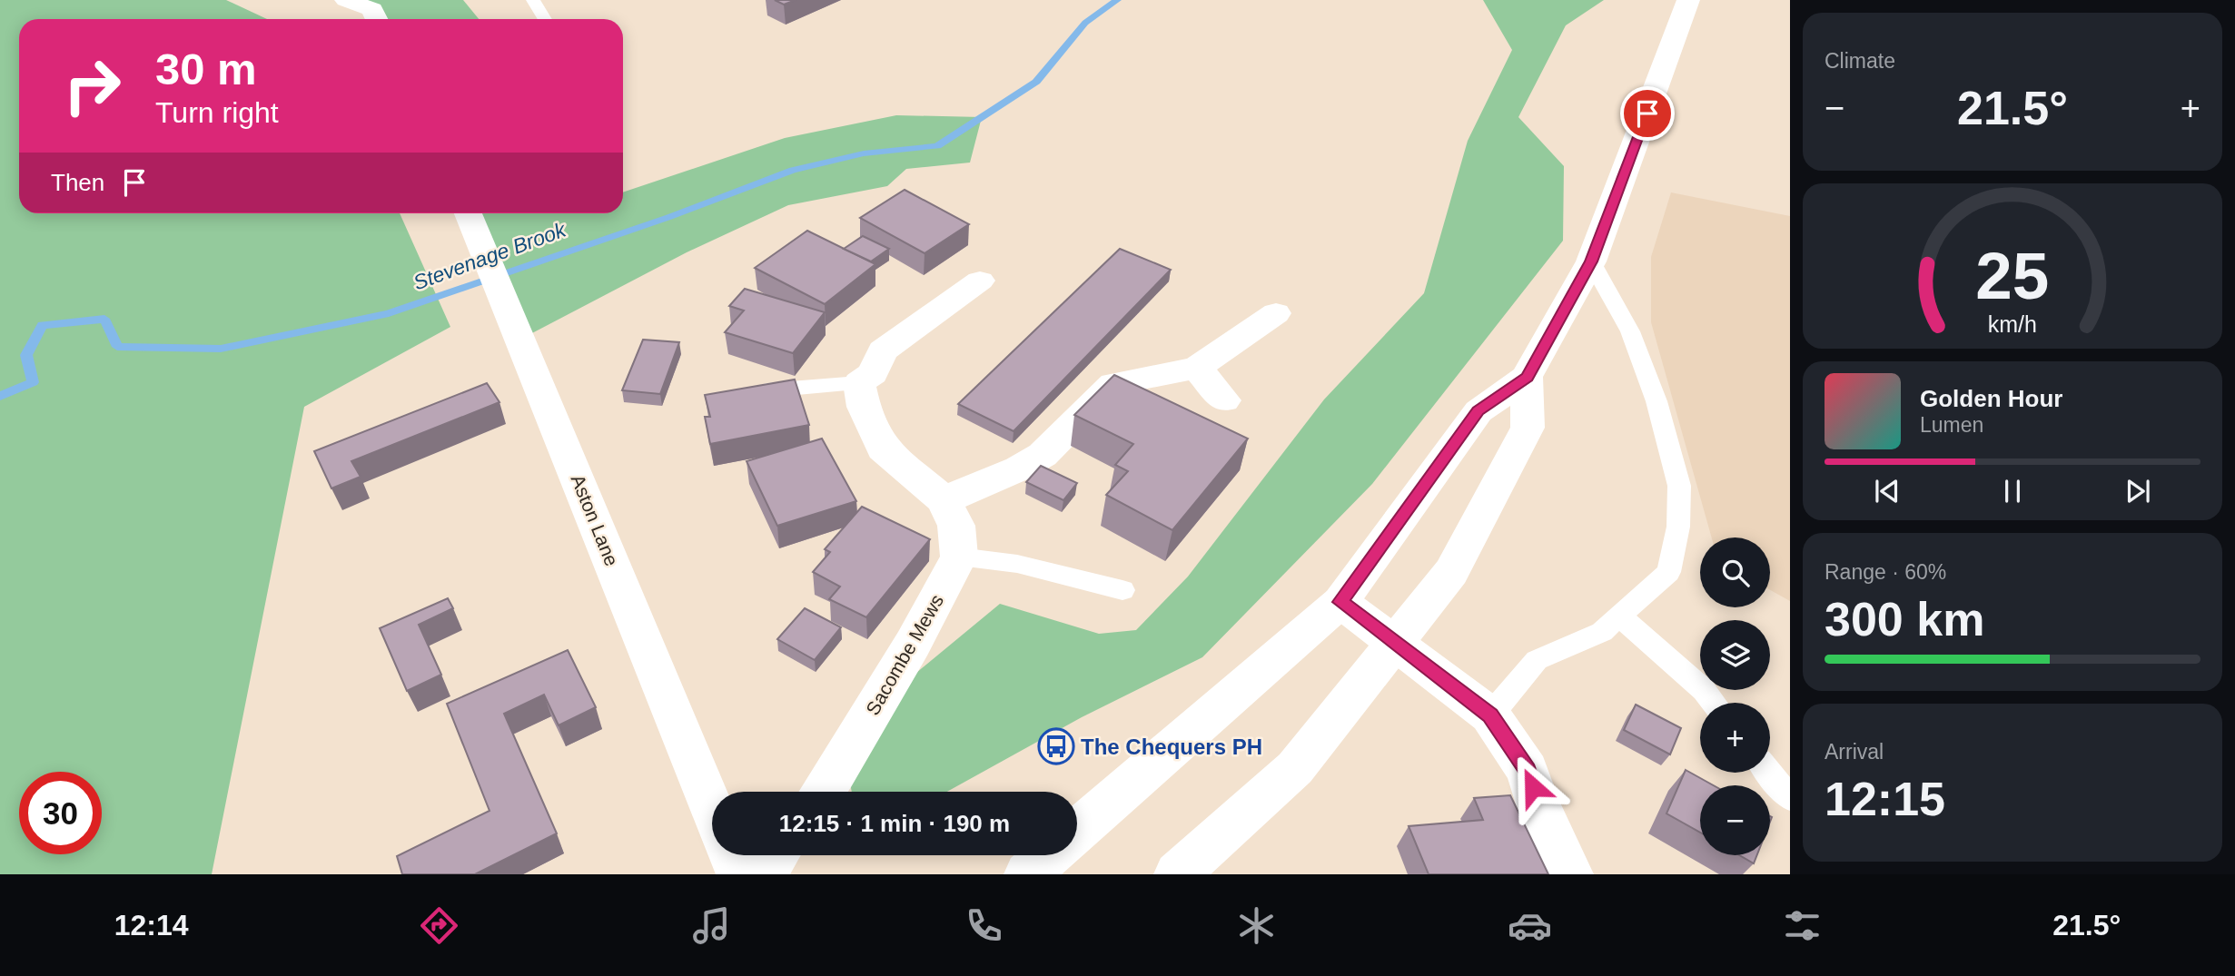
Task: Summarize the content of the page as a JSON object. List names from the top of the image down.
{
  "streets": {
    "main road": ["Aston Lane", "Sacombe Mews"]
  },
  "water": ["Stevenage Brook"],
  "places": {
    "bus stop": ["The Chequers PH"]
  },
  "page": {
    "tile": [
      "Climate",
      ["Range · 60%", "300 km"],
      ["Arrival", "12:15"]
    ],
    "turn": ["30 m", "Turn right"],
    "heat": ["−", "21.5°", "+"],
    "then": "Then",
    "song": ["Golden Hour", "Lumen"],
    "map_buttons": ["+", "−"],
    "limit": "30",
    "trip": "12:15 · 1 min · 190 m",
    "tabs": ["12:14", "21.5°"],
    "gauge": ["25", "km/h"]
  }
}
